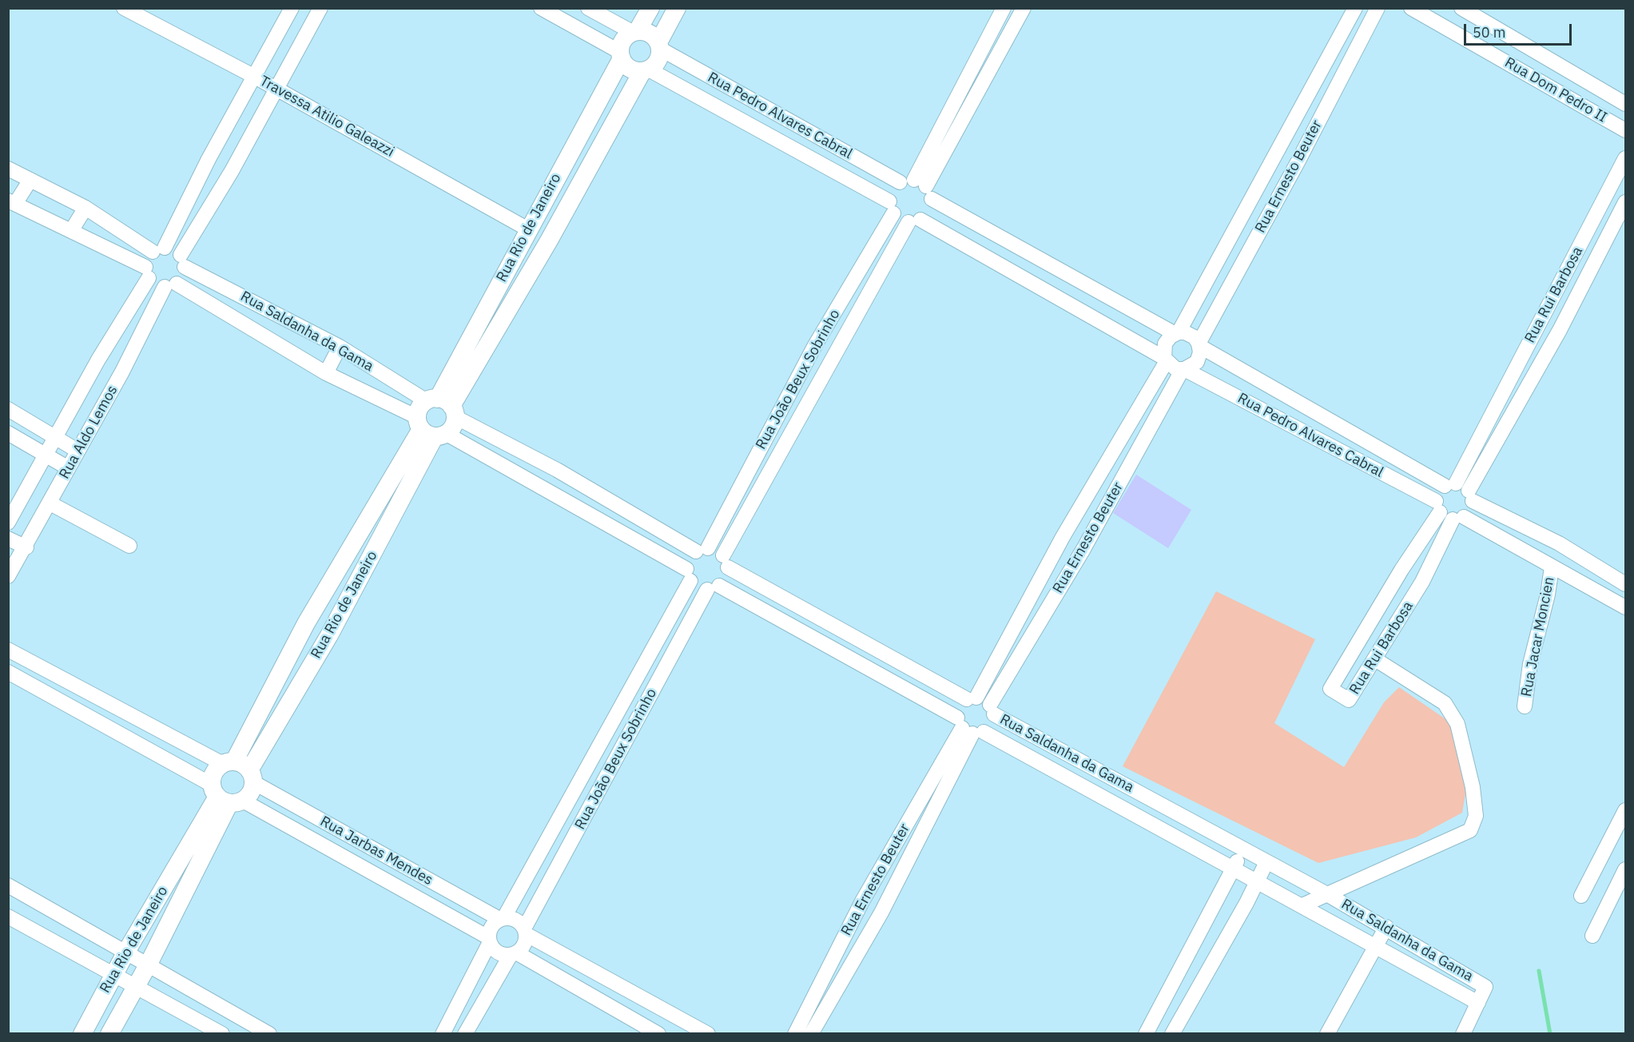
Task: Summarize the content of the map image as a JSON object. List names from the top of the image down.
{
  "streets": {
    "main road": ["Rua Rio de Janeiro"],
    "street": [
      "Rua Dom Pedro II",
      "Rua Pedro Alvares Cabral",
      "Travessa Atilio Galeazzi",
      "Rua Ernesto Beuter",
      "Rua Rui Barbosa",
      "Rua Saldanha da Gama",
      "Rua João Beux Sobrinho",
      "Rua Aldo Lemos",
      "Rua Jacar Moncien",
      "Rua Jarbas Mendes"
    ]
  },
  "crossings": [
    ["Rua Pedro Alvares Cabral", "Rua Ernesto Beuter"],
    ["Rua Pedro Alvares Cabral", "Rua Rio de Janeiro"],
    ["Rua Pedro Alvares Cabral", "Rua Rui Barbosa"],
    ["Rua Pedro Alvares Cabral", "Rua João Beux Sobrinho"],
    ["Travessa Atilio Galeazzi", "Rua Rio de Janeiro"],
    ["Rua Ernesto Beuter", "Rua Saldanha da Gama"],
    ["Rua Rio de Janeiro", "Rua Saldanha da Gama"],
    ["Rua Rio de Janeiro", "Rua Jarbas Mendes"],
    ["Rua Saldanha da Gama", "Rua João Beux Sobrinho"],
    ["Rua Saldanha da Gama", "Rua Aldo Lemos"],
    ["Rua João Beux Sobrinho", "Rua Jarbas Mendes"]
  ],
  "scale_bar": "50 m"
}
